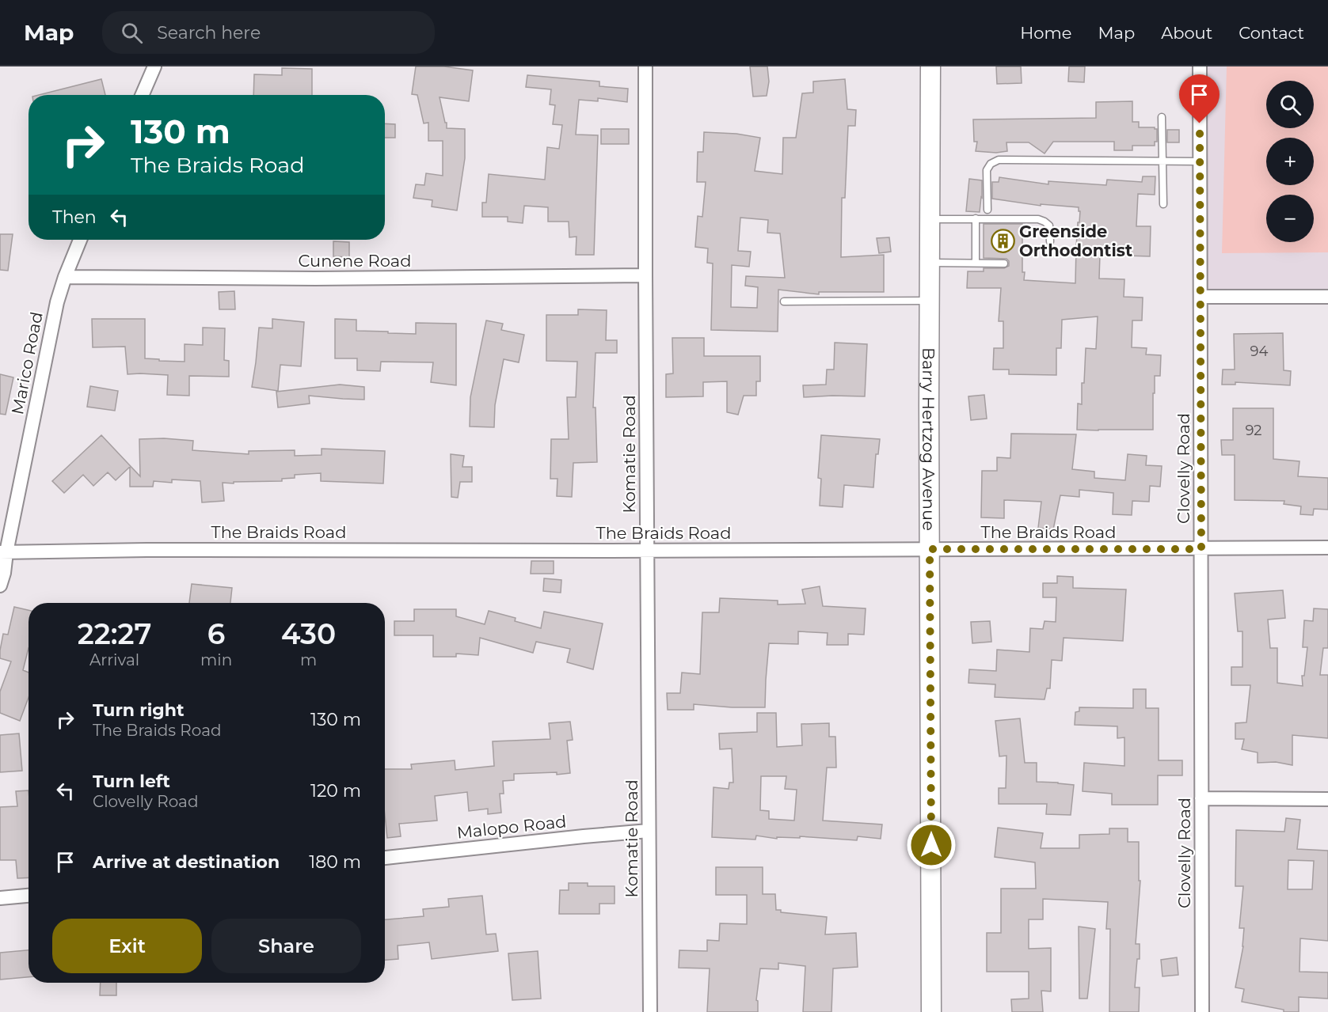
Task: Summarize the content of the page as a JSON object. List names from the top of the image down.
{
  "streets": {
    "main road": ["Barry Hertzog Avenue"],
    "street": [
      "Cunene Road",
      "Marico Road",
      "Komatie Road",
      "Clovelly Road",
      "The Braids Road",
      "Malopo Road"
    ]
  },
  "crossings": [
    ["Cunene Road", "Marico Road"],
    ["Cunene Road", "Komatie Road"],
    ["Marico Road", "The Braids Road"],
    ["Barry Hertzog Avenue", "The Braids Road"],
    ["Komatie Road", "The Braids Road"],
    ["Komatie Road", "Malopo Road"],
    ["Clovelly Road", "The Braids Road"]
  ],
  "places": {
    "building": ["Greenside Orthodontist"]
  },
  "house_numbers": ["94", "92"],
  "page": {
    "header": "Map",
    "search": "Search here",
    "nav": [
      "Home",
      "Map",
      "About",
      "Contact"
    ],
    "map_buttons": ["+", "−"],
    "turn": ["130 m", "The Braids Road"],
    "then": "Then",
    "eta": [
      "22:27",
      "Arrival",
      "6",
      "min",
      "430",
      "m"
    ],
    "list": [
      {
        "name": "Turn right",
        "note": "The Braids Road",
        "value": "130 m"
      },
      {
        "name": "Turn left",
        "note": "Clovelly Road",
        "value": "120 m"
      },
      {
        "name": "Arrive at destination",
        "value": "180 m"
      }
    ],
    "buttons": ["Exit", "Share"]
  }
}
